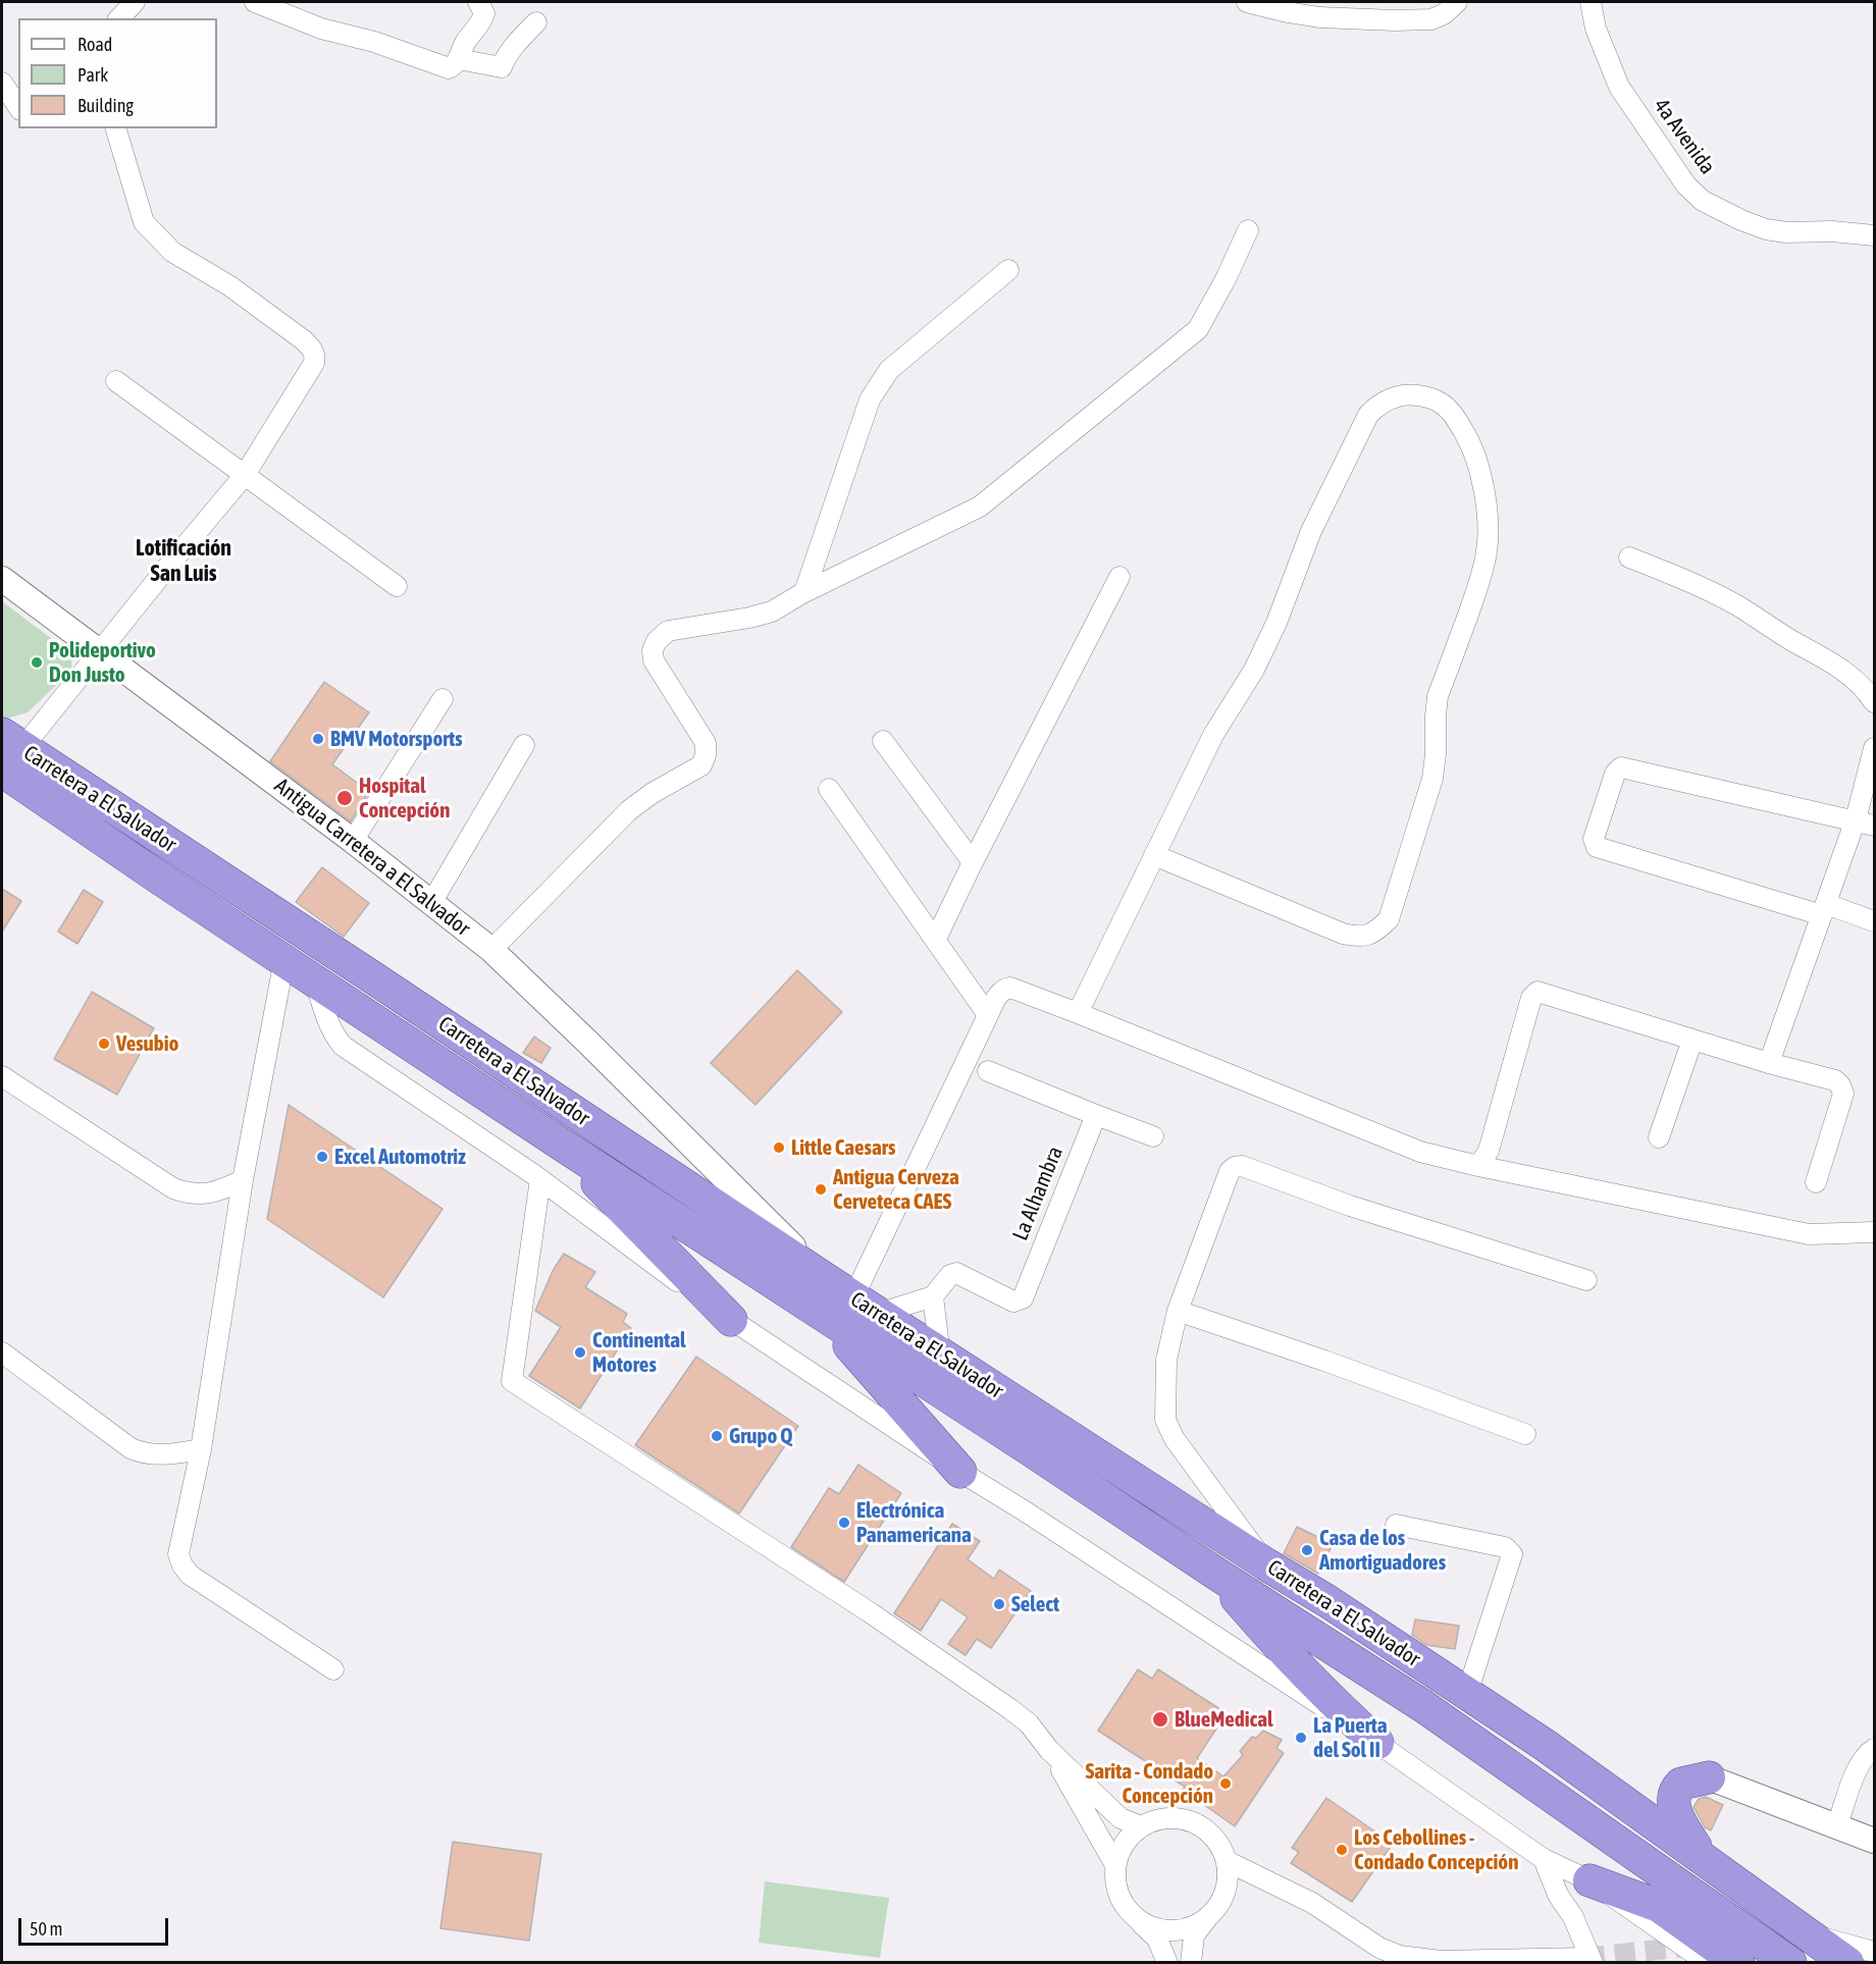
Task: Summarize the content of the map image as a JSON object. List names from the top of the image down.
{
  "streets": {
    "highway": ["Carretera a El Salvador"],
    "street": ["4a Avenida", "Antigua Carretera a El Salvador", "La Alhambra"]
  },
  "crossings": [
    ["Carretera a El Salvador", "Antigua Carretera a El Salvador"]
  ],
  "districts": ["Lotificación San Luis"],
  "places": [
    "Polideportivo Don Justo",
    "BMV Motorsports",
    "Hospital Concepción",
    "Vesubio",
    "Little Caesars",
    "Excel Automotriz",
    "Antigua Cerveza Cerveteca CAES",
    "Continental Motores",
    "Grupo Q",
    "Electrónica Panamericana",
    "Casa de los Amortiguadores",
    "Select",
    "BlueMedical",
    "La Puerta del Sol II",
    "Sarita - Condado Concepción",
    "Los Cebollines - Condado Concepción"
  ],
  "legend": ["Road", "Park", "Building"],
  "scale_bar": "50 m"
}
